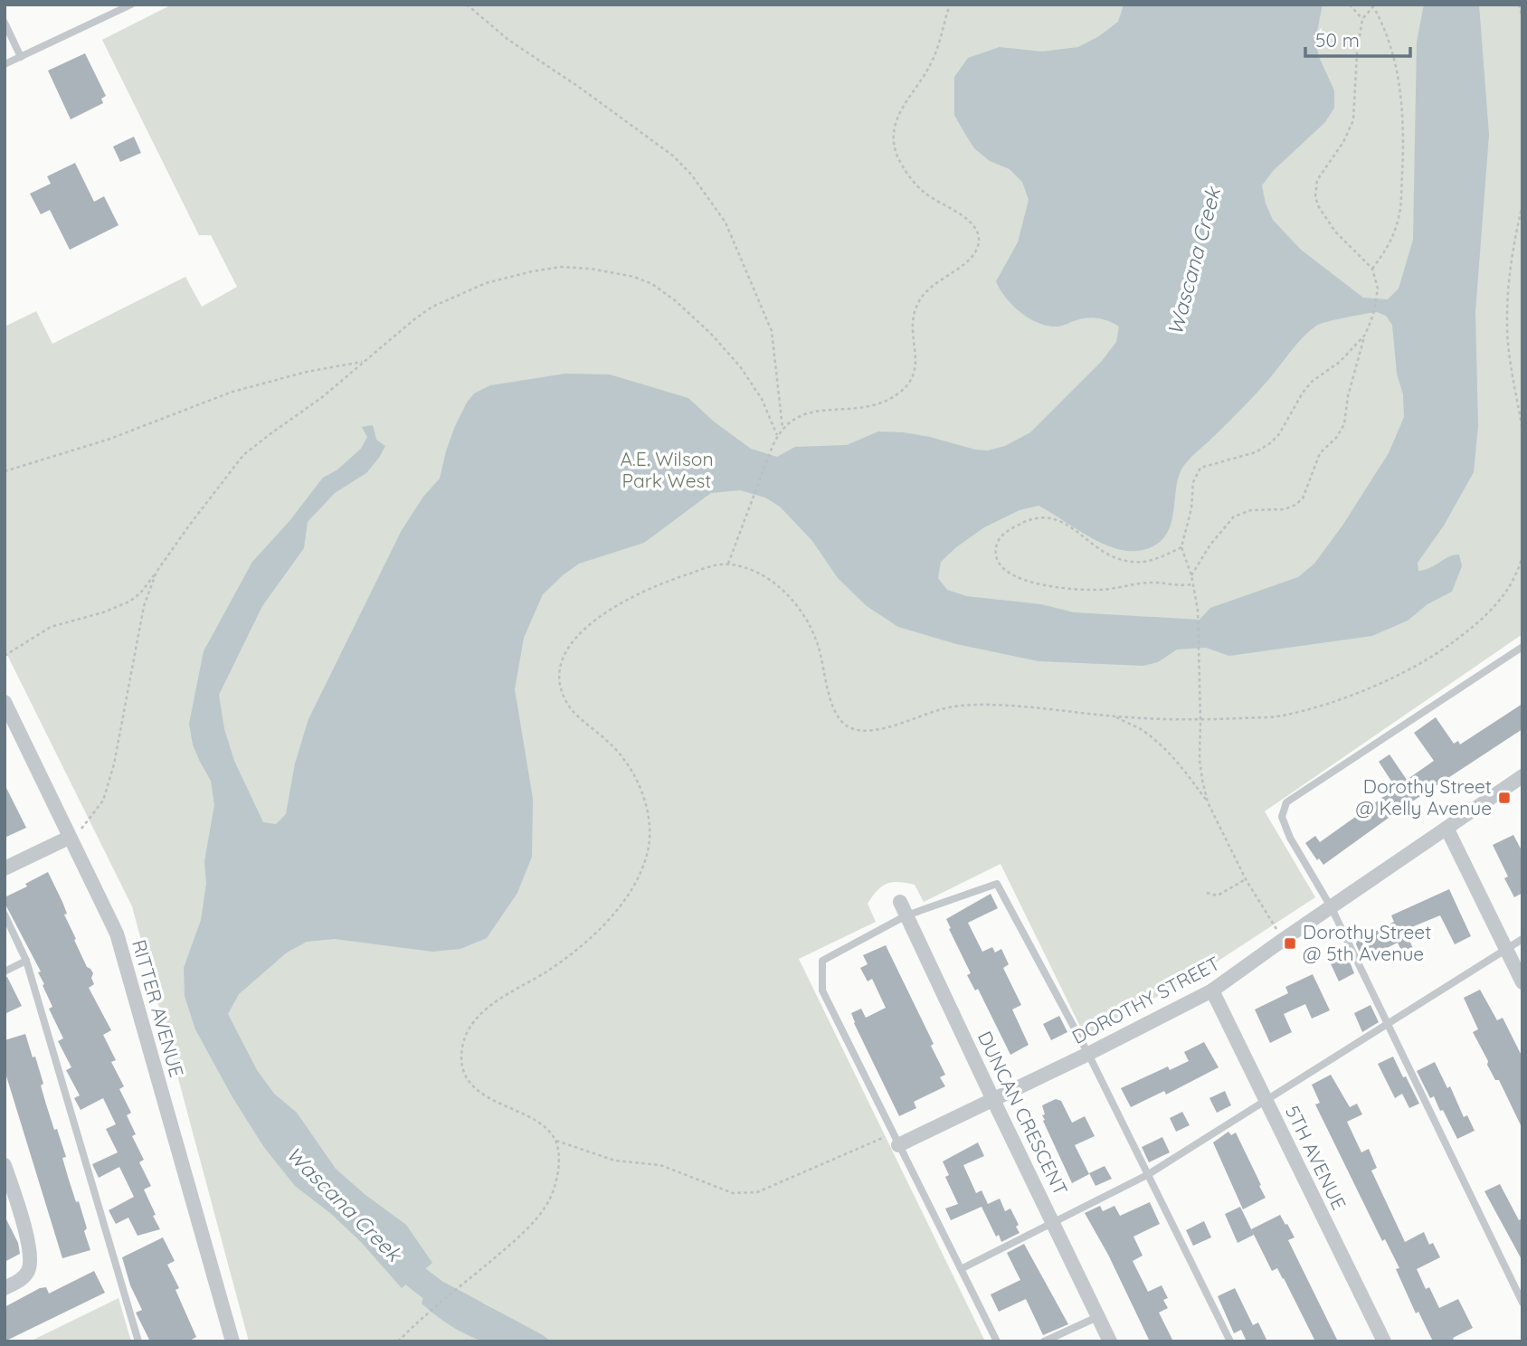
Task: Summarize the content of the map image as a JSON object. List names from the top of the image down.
{
  "streets": {
    "street": [
      "DOROTHY STREET",
      "RITTER AVENUE",
      "DUNCAN CRESCENT",
      "5TH AVENUE"
    ]
  },
  "crossings": [
    ["DOROTHY STREET", "DUNCAN CRESCENT"],
    ["DOROTHY STREET", "5TH AVENUE"]
  ],
  "water": ["Wascana Creek"],
  "parks": ["A.E. Wilson Park West"],
  "places": {
    "transit": ["Dorothy Street @ Kelly Avenue", "Dorothy Street @ 5th Avenue"]
  },
  "scale_bar": "50 m"
}
